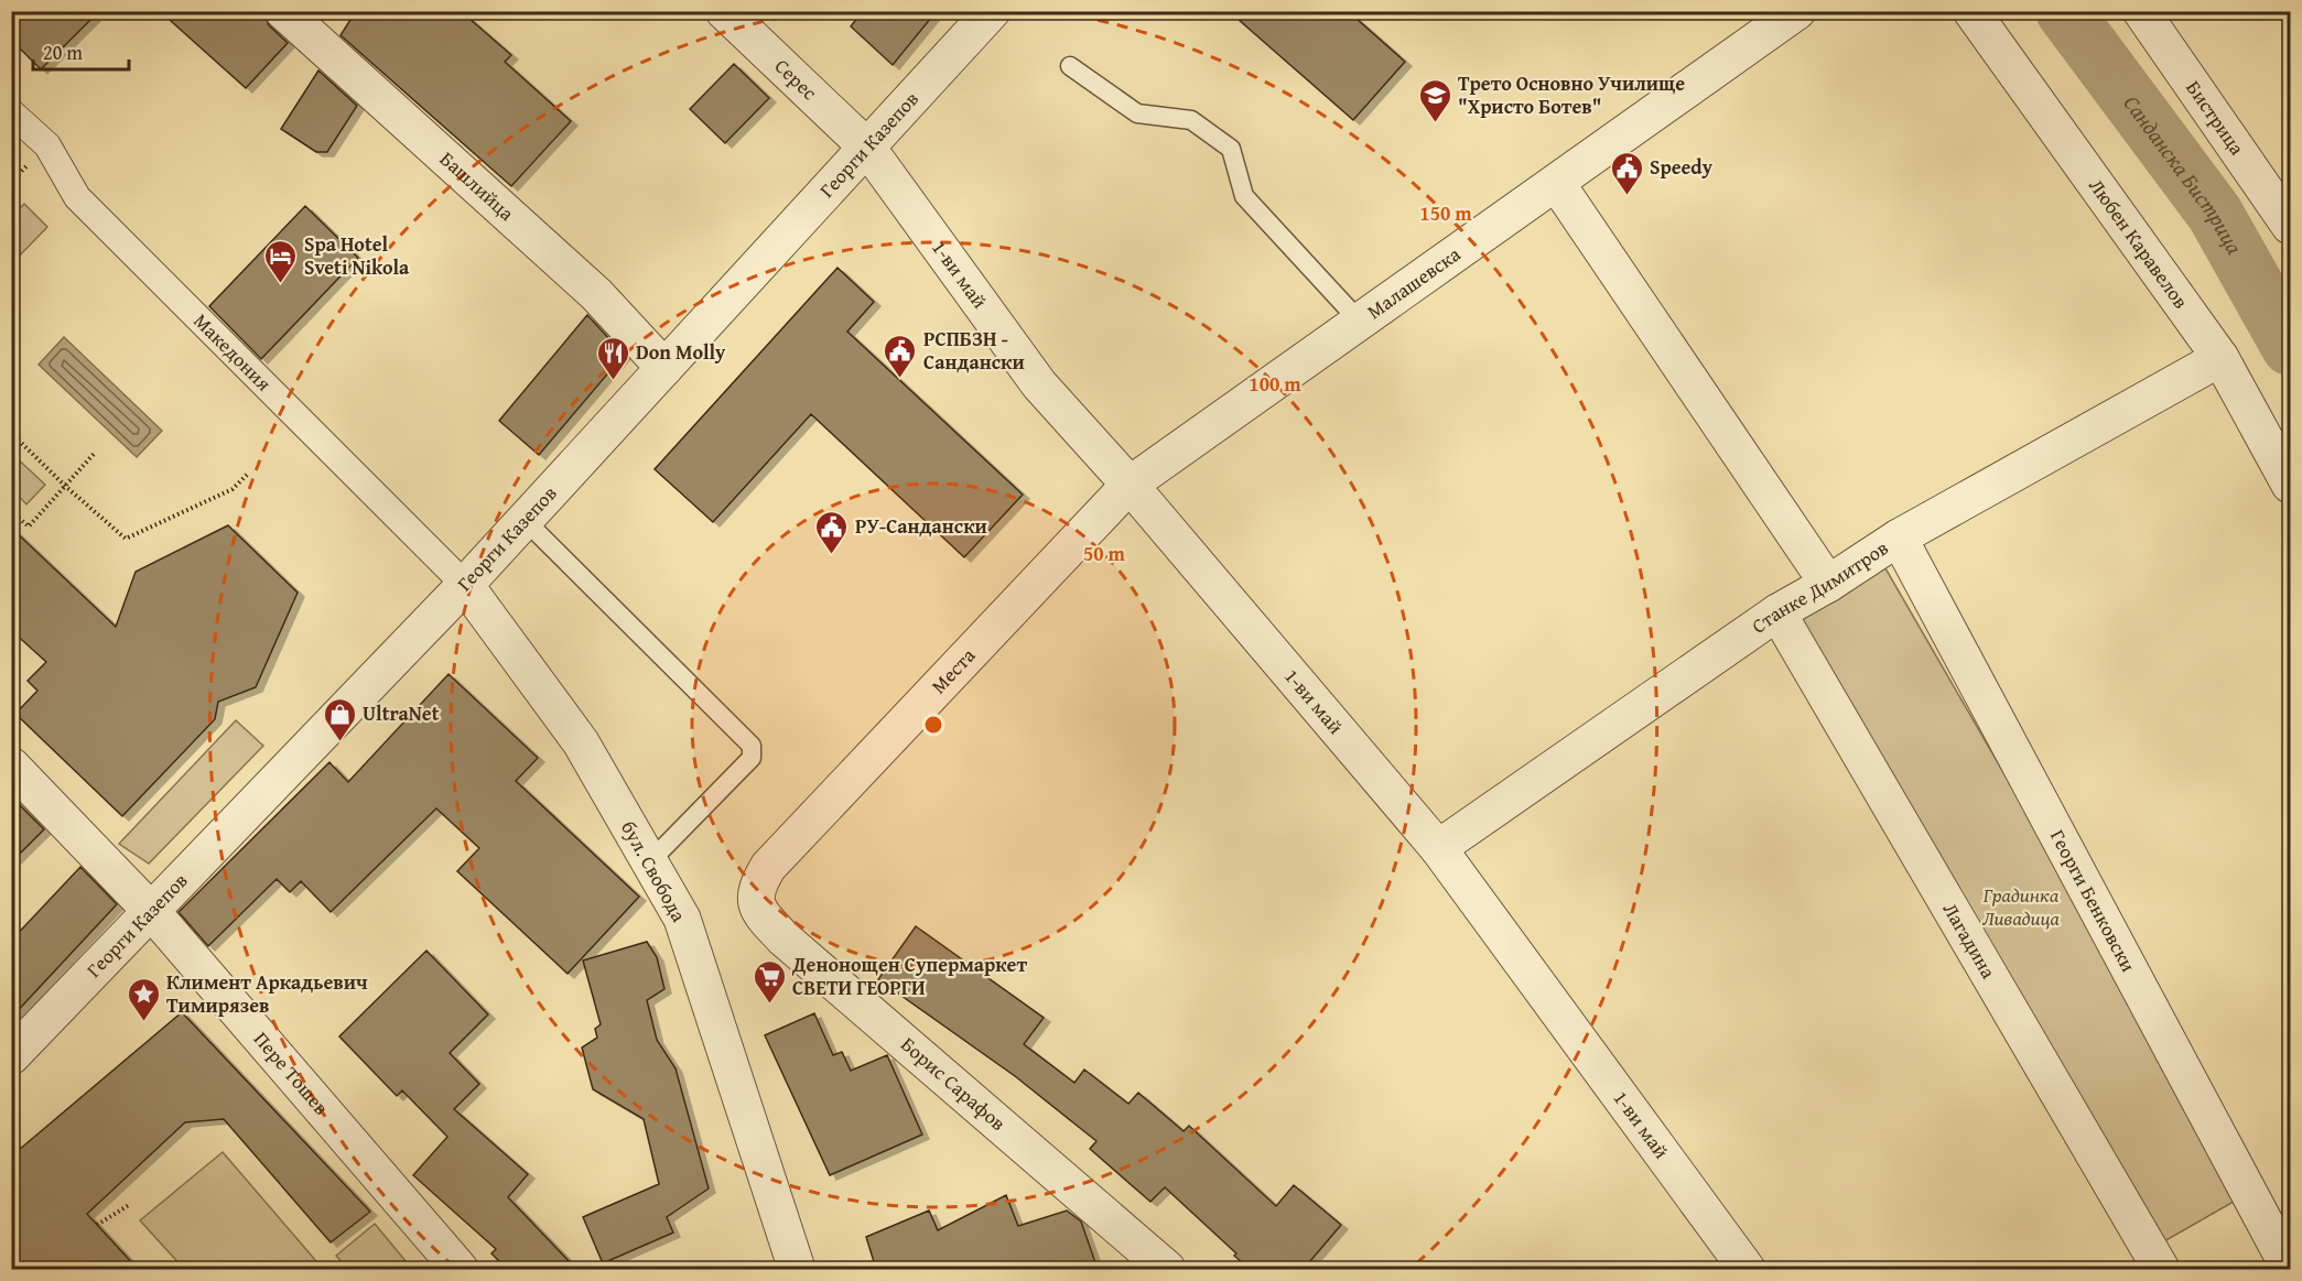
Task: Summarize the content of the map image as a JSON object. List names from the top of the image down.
{
  "streets": {
    "street": [
      "Серес",
      "Бистрица",
      "Георги Казепов",
      "Башлийца",
      "Любен Каравелов",
      "1-ви май",
      "Малашевска",
      "Македония",
      "Станке Димитров",
      "Места",
      "бул. Свобода",
      "Георги Бенковски",
      "Лагадина",
      "Пере Тошев",
      "Борис Сарафов"
    ]
  },
  "crossings": [
    ["Серес", "Георги Казепов"],
    ["Серес", "1-ви май"],
    ["Георги Казепов", "Башлийца"],
    ["Георги Казепов", "1-ви май"],
    ["Георги Казепов", "Македония"],
    ["Георги Казепов", "бул. Свобода"],
    ["Георги Казепов", "Пере Тошев"],
    ["Любен Каравелов", "Станке Димитров"],
    ["1-ви май", "Малашевска"],
    ["1-ви май", "Станке Димитров"],
    ["1-ви май", "Места"],
    ["Малашевска", "Места"],
    ["Македония", "бул. Свобода"],
    ["Станке Димитров", "Георги Бенковски"],
    ["Станке Димитров", "Лагадина"],
    ["Места", "Борис Сарафов"]
  ],
  "water": ["Санданска Бистрица"],
  "parks": ["Градинка Ливадица"],
  "places": {
    "school or university": ["Трето Основно Училище \"Христо Ботев\""],
    "public building": ["Speedy", "РСПБЗН - Сандански", "РУ-Сандански"],
    "hotel": ["Spa Hotel Sveti Nikola"],
    "restaurant": ["Don Molly"],
    "shop": ["UltraNet"],
    "supermarket": ["Денонощен Супермаркет СВЕТИ ГЕОРГИ"],
    "place": ["Климент Аркадьевич Тимирязев"]
  },
  "scale_bar": "20 m",
  "rings": ["150 m", "100 m", "50 m"]
}
